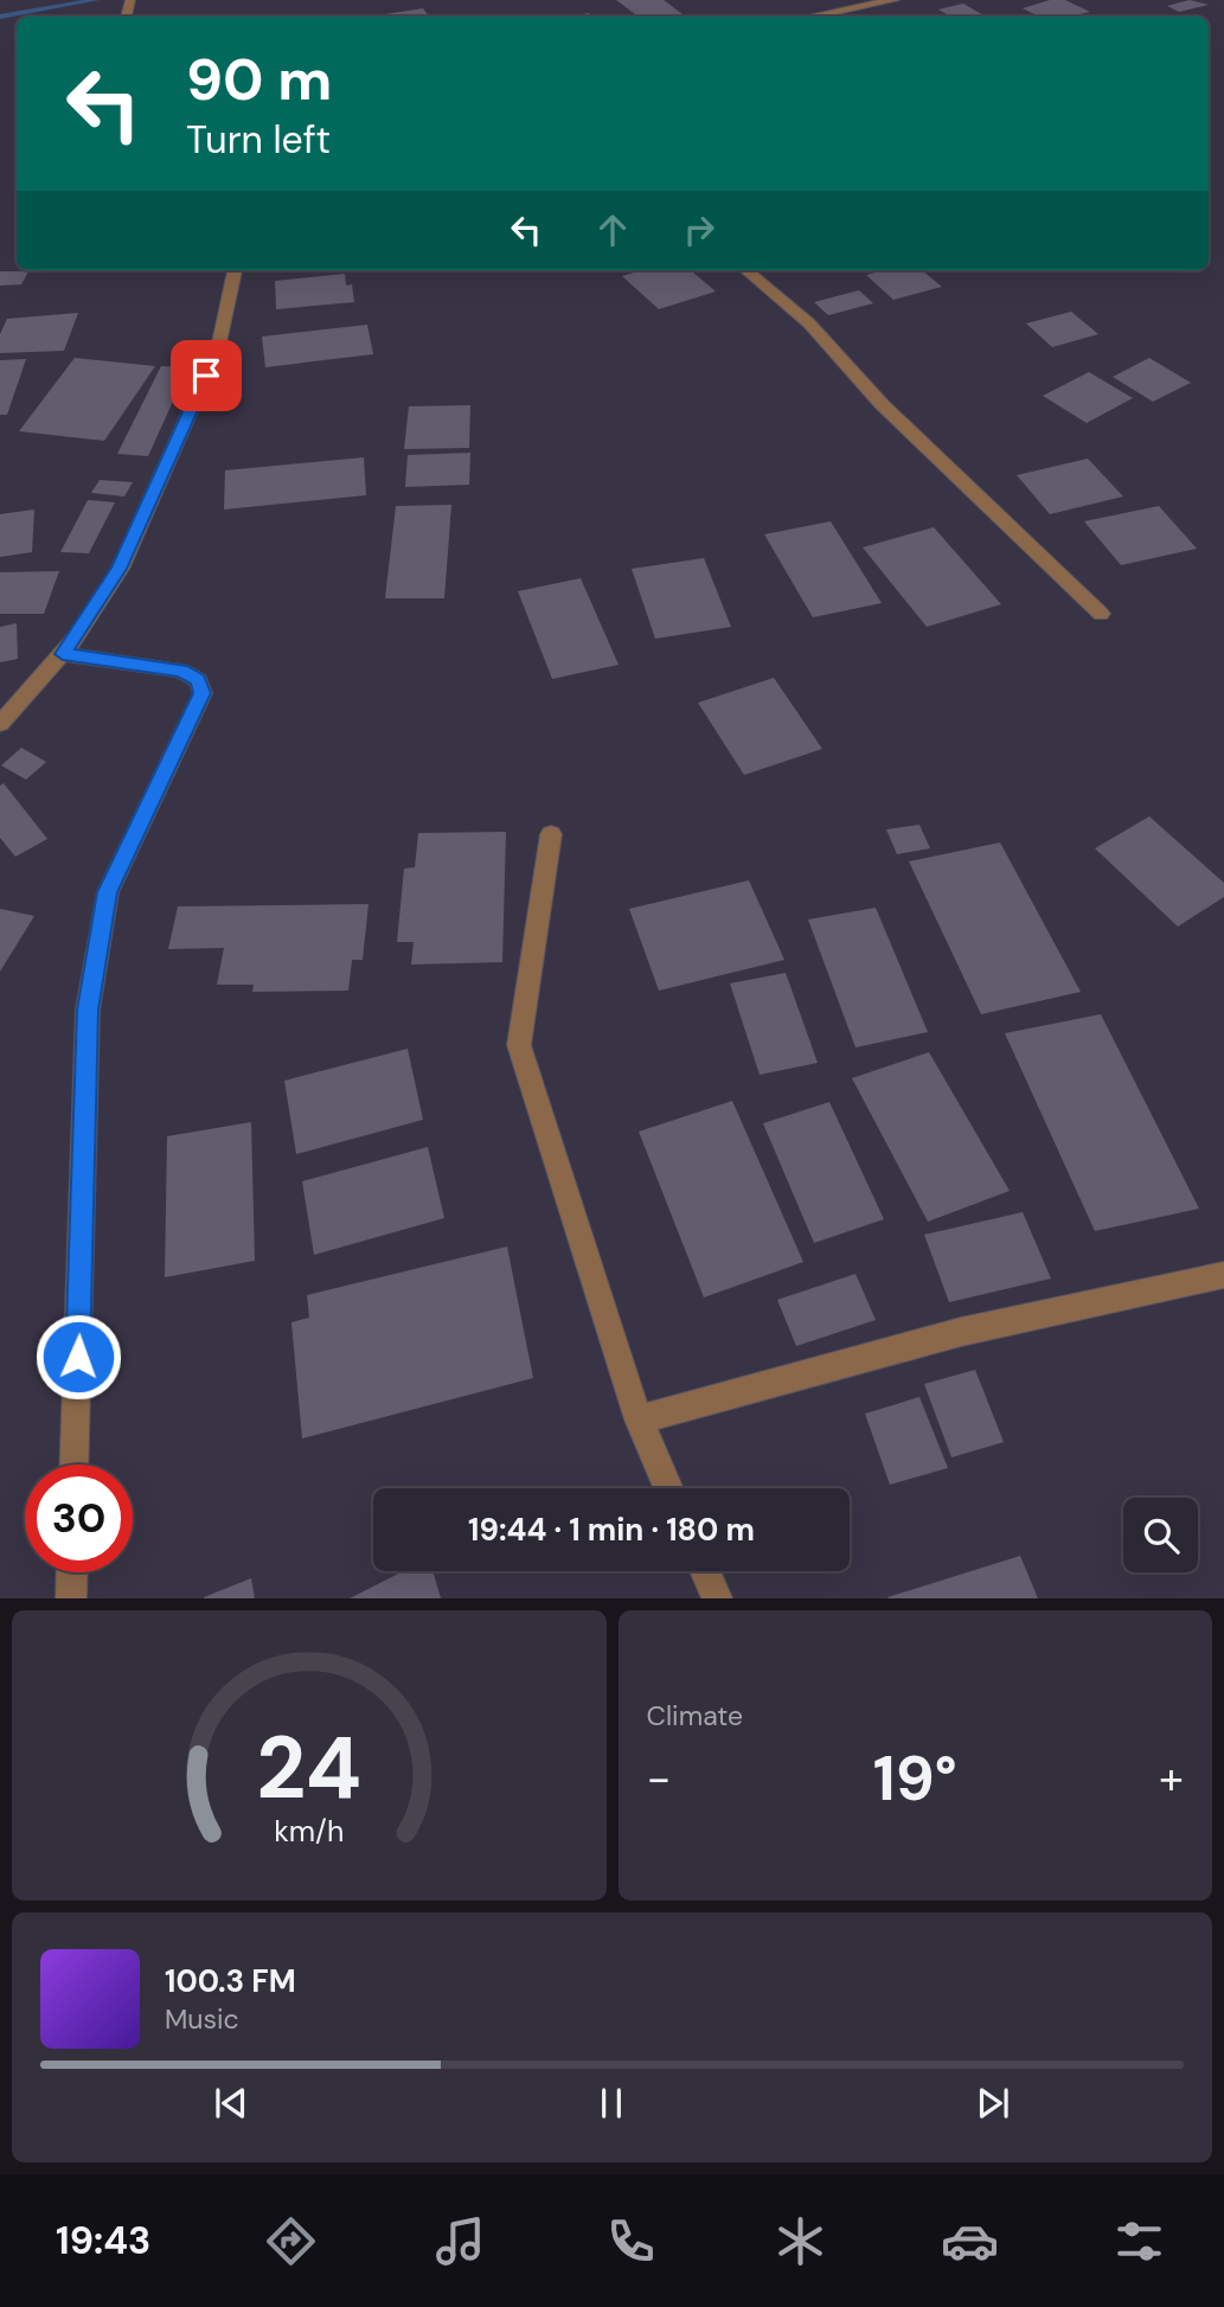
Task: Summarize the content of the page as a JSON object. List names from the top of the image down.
{
  "page": {
    "turn": ["90 m", "Turn left"],
    "limit": "30",
    "trip": "19:44 · 1 min · 180 m",
    "tile": "Climate",
    "heat": ["−", "19°", "+"],
    "song": ["100.3 FM", "Music"],
    "tabs": "19:43",
    "gauge": ["24", "km/h"]
  }
}
